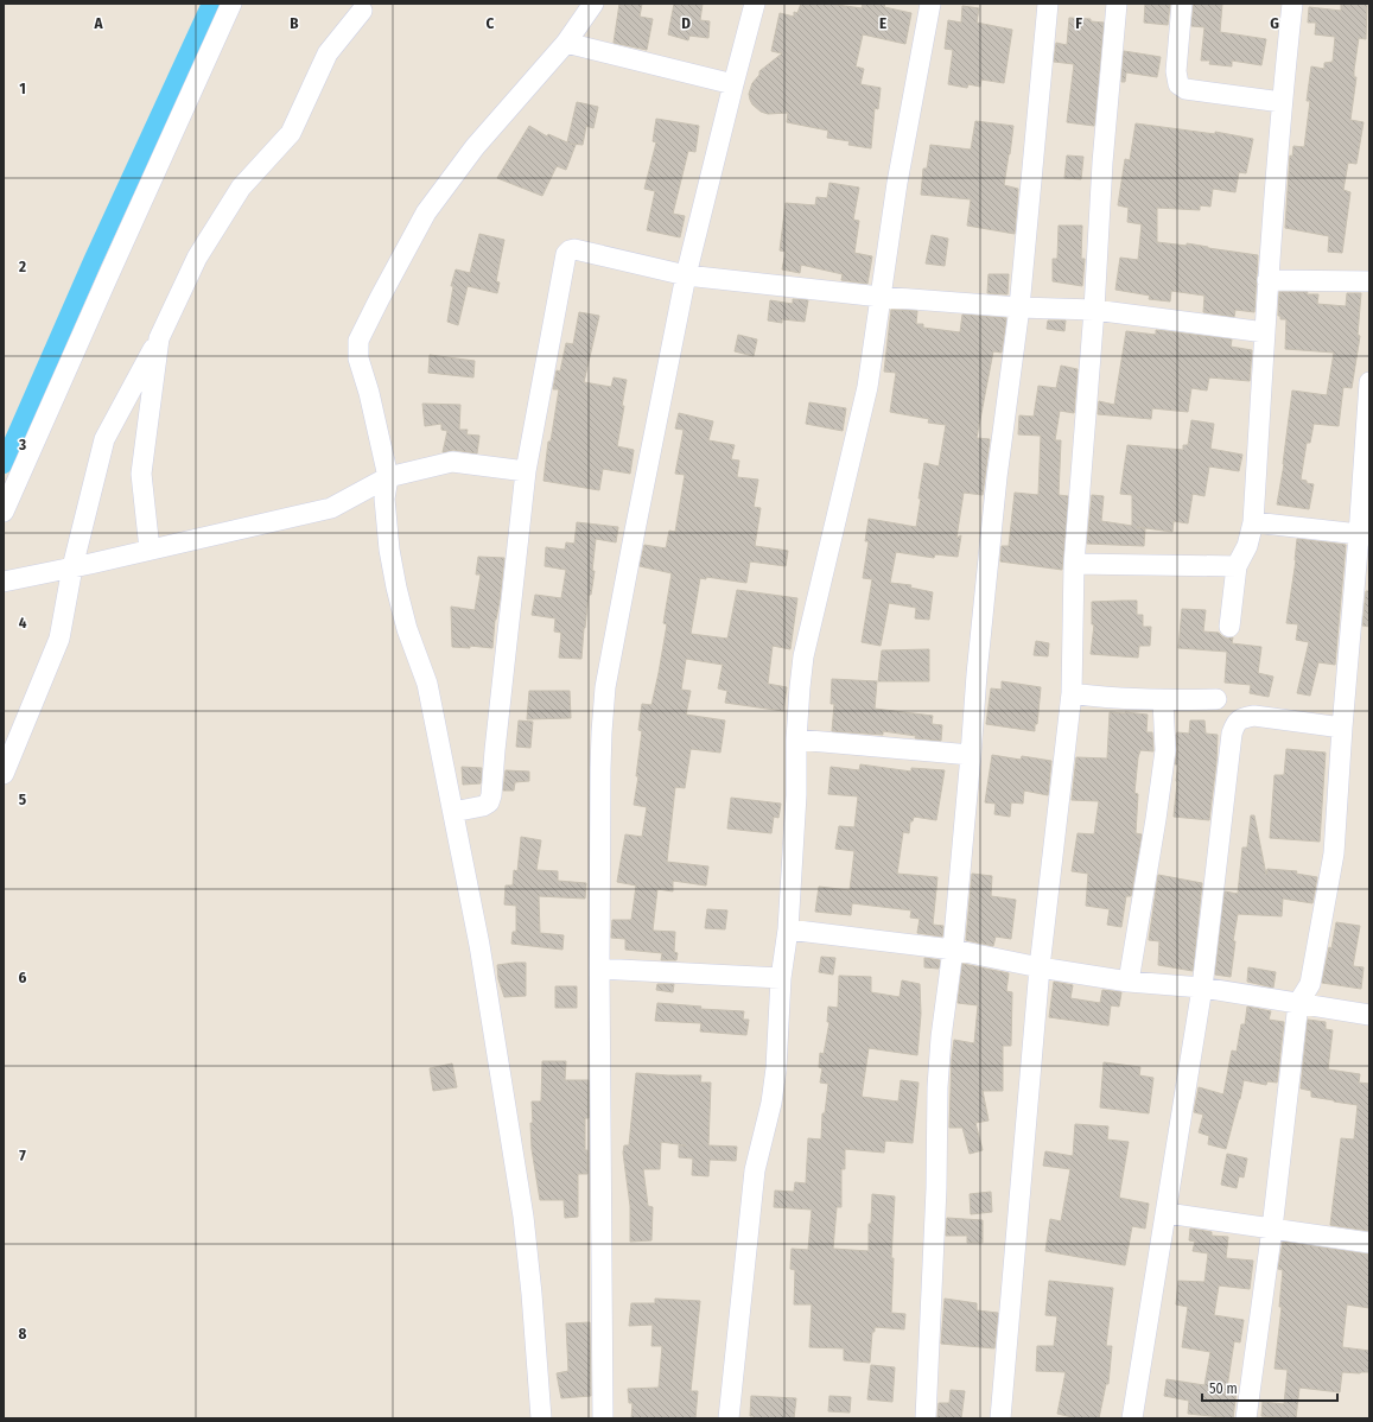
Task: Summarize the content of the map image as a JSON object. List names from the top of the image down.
{
  "scale_bar": "50 m",
  "grid": {
    "columns": [
      "A",
      "B",
      "C",
      "D",
      "E",
      "F",
      "G"
    ],
    "rows": [
      "1",
      "2",
      "3",
      "4",
      "5",
      "6",
      "7",
      "8"
    ]
  }
}
